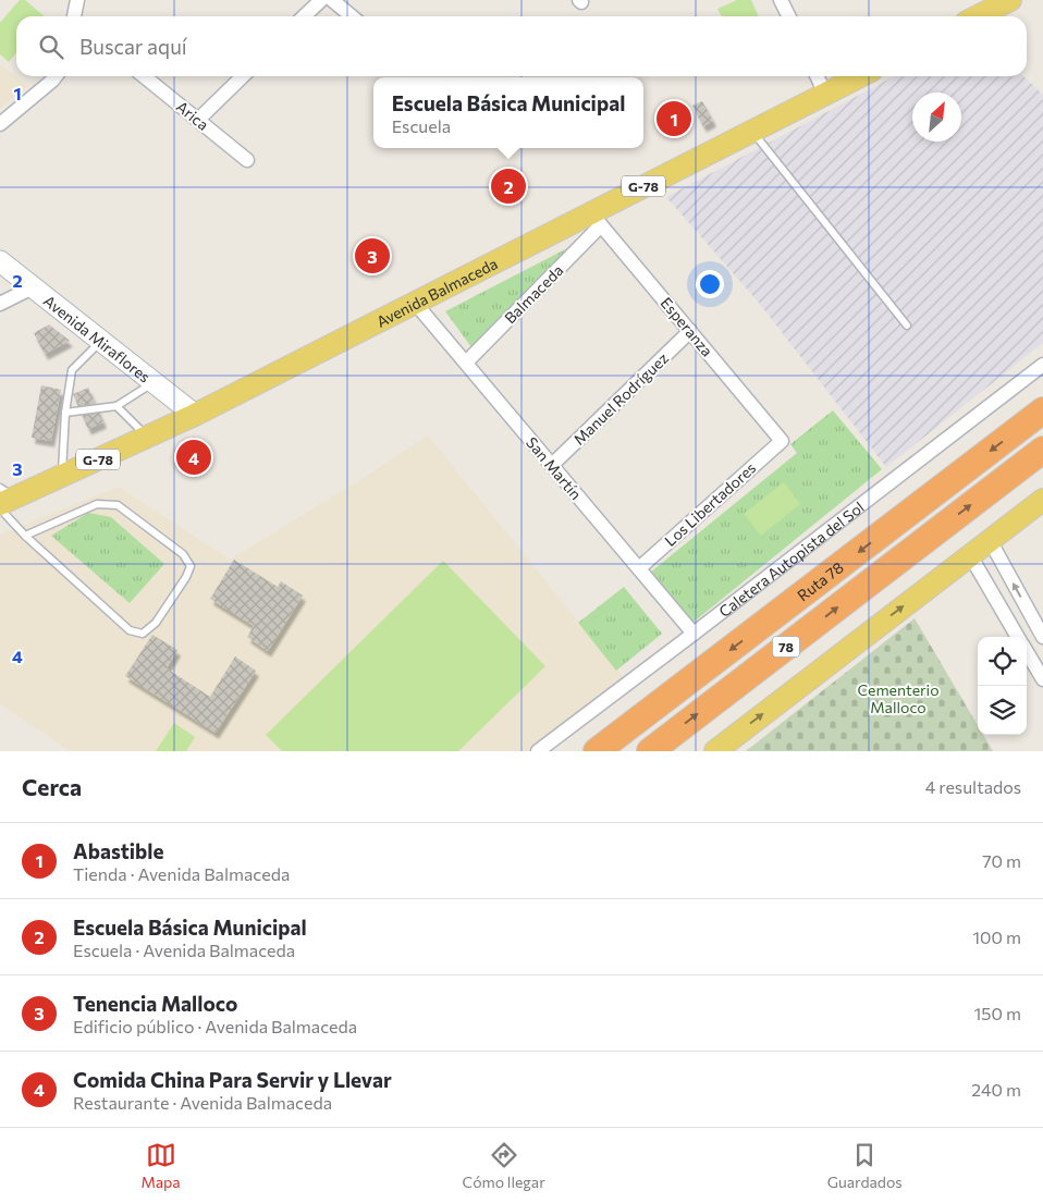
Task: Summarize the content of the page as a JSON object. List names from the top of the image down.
{
  "streets": {
    "highway": ["Ruta 78", "78"],
    "main road": ["G-78", "Avenida Balmaceda", "Avenida Miraflores"],
    "street": [
      "Arica",
      "Balmaceda",
      "Esperanza",
      "Manuel Rodríguez",
      "San Martín",
      "Los Libertadores",
      "Caletera Autopista del Sol"
    ]
  },
  "crossings": [
    ["Avenida Balmaceda", "Balmaceda"],
    ["Avenida Balmaceda", "Esperanza"],
    ["Avenida Balmaceda", "Avenida Miraflores"],
    ["Avenida Balmaceda", "San Martín"],
    ["Balmaceda", "Esperanza"],
    ["Balmaceda", "San Martín"],
    ["Esperanza", "Manuel Rodríguez"],
    ["Esperanza", "Los Libertadores"],
    ["Manuel Rodríguez", "San Martín"],
    ["San Martín", "Los Libertadores"],
    ["San Martín", "Caletera Autopista del Sol"]
  ],
  "parks": ["Cementerio Malloco"],
  "north": "top right",
  "page": {
    "search": "Buscar aquí",
    "popup": ["Escuela Básica Municipal", "Escuela"],
    "pins": [
      "1",
      "2",
      "3",
      "4"
    ],
    "heading": ["Cerca", "4 resultados"],
    "list": [
      {
        "mark": "1",
        "name": "Abastible",
        "note": "Tienda · Avenida Balmaceda",
        "value": "70 m"
      },
      {
        "mark": "2",
        "name": "Escuela Básica Municipal",
        "note": "Escuela · Avenida Balmaceda",
        "value": "100 m"
      },
      {
        "mark": "3",
        "name": "Tenencia Malloco",
        "note": "Edificio público · Avenida Balmaceda",
        "value": "150 m"
      },
      {
        "mark": "4",
        "name": "Comida China Para Servir y Llevar",
        "note": "Restaurante · Avenida Balmaceda",
        "value": "240 m"
      }
    ],
    "nav": ["Mapa", "Cómo llegar", "Guardados"]
  },
  "grid": {
    "rows": [
      "1",
      "2",
      "3",
      "4"
    ]
  }
}
